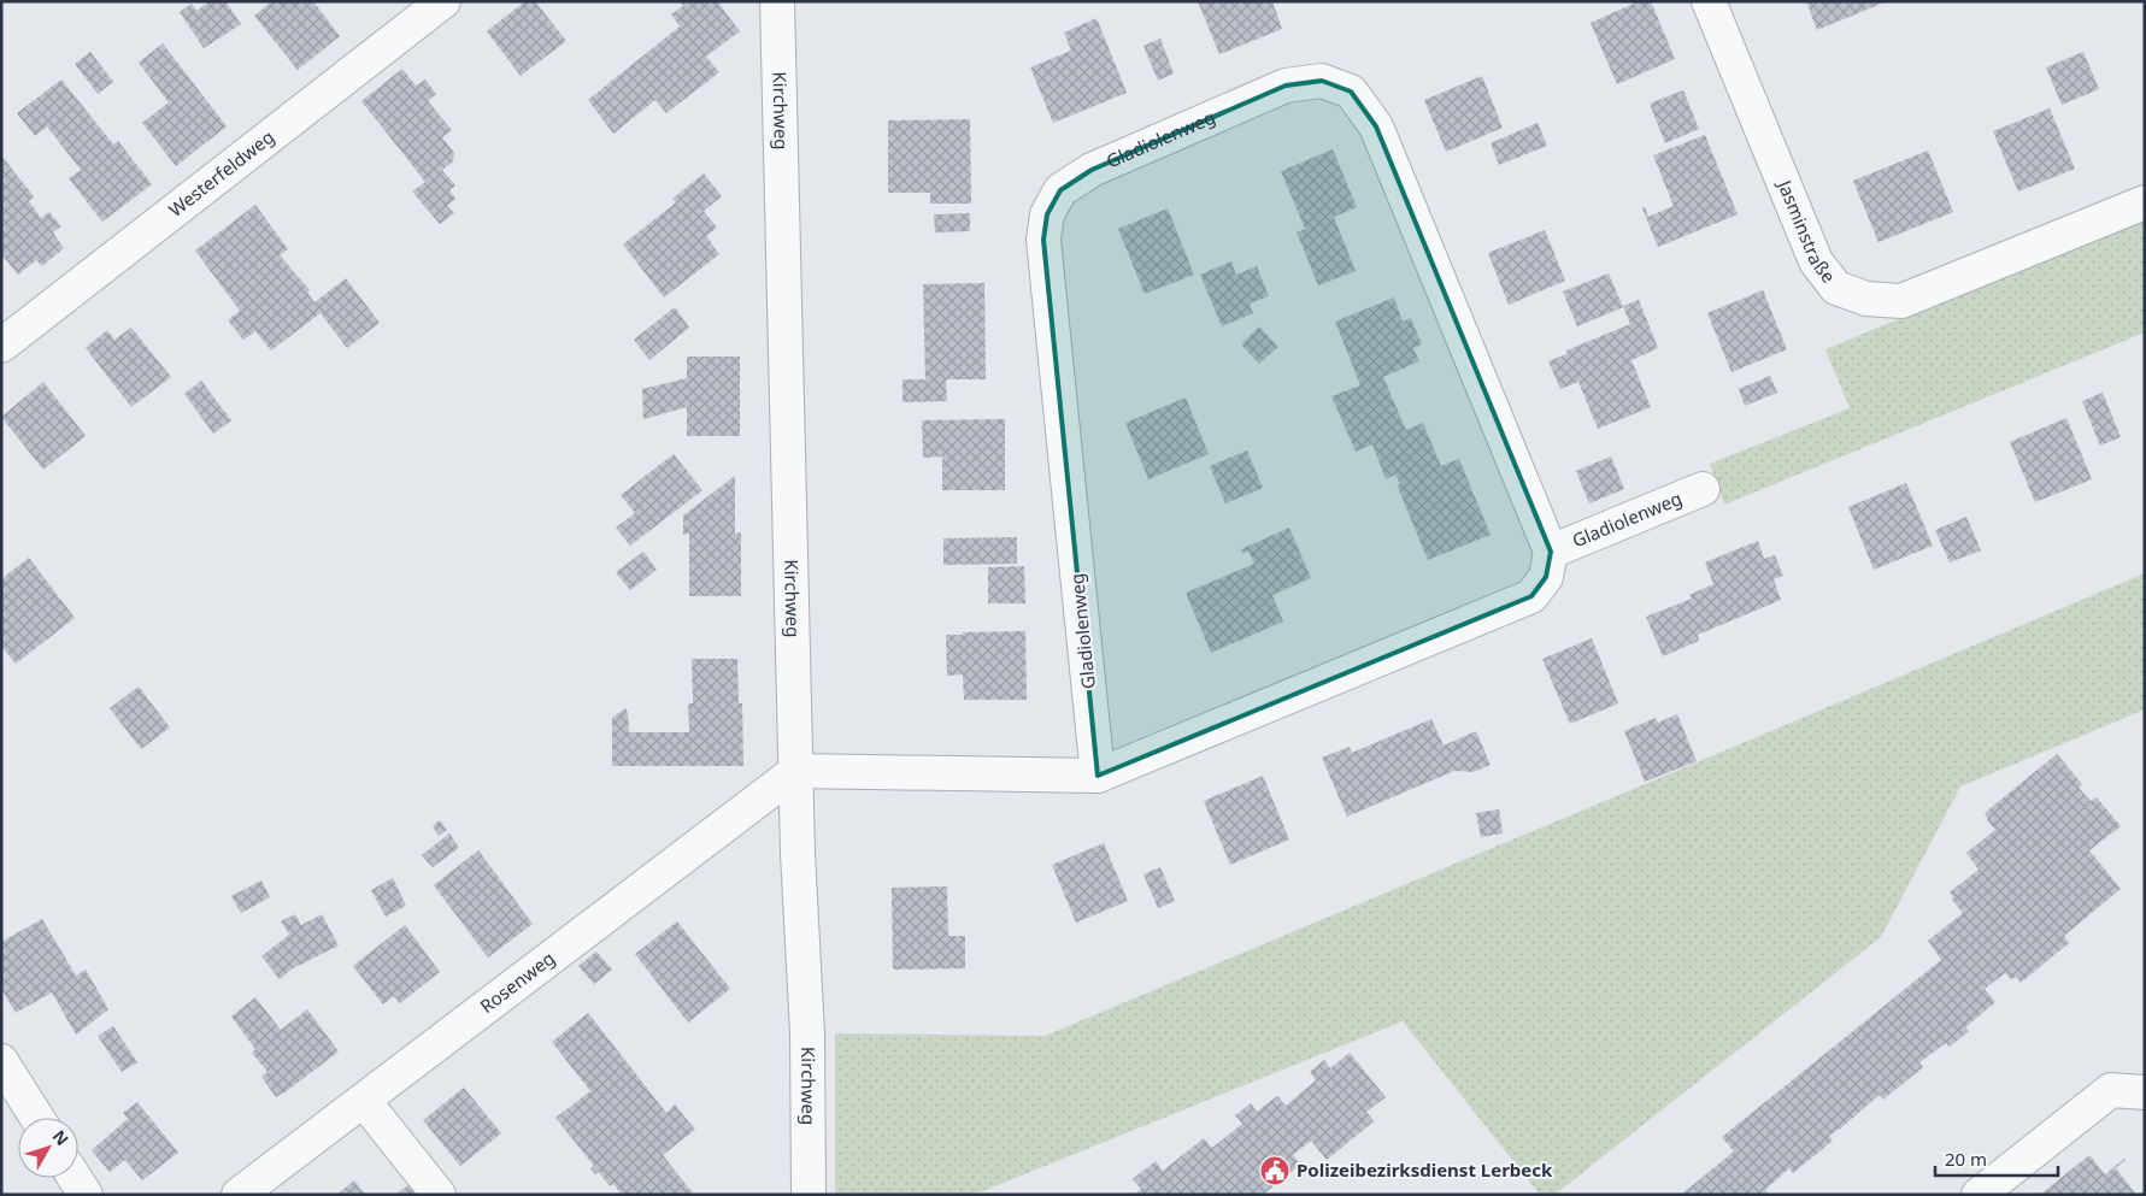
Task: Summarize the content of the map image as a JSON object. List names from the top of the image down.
{
  "streets": {
    "street": [
      "Kirchweg",
      "Gladiolenweg",
      "Westerfeldweg",
      "Jasminstraße",
      "Rosenweg"
    ]
  },
  "crossings": [
    ["Kirchweg", "Gladiolenweg"],
    ["Kirchweg", "Rosenweg"],
    ["Gladiolenweg", "Rosenweg"]
  ],
  "places": {
    "public building": ["Polizeibezirksdienst Lerbeck"]
  },
  "scale_bar": "20 m",
  "north": "top right"
}
